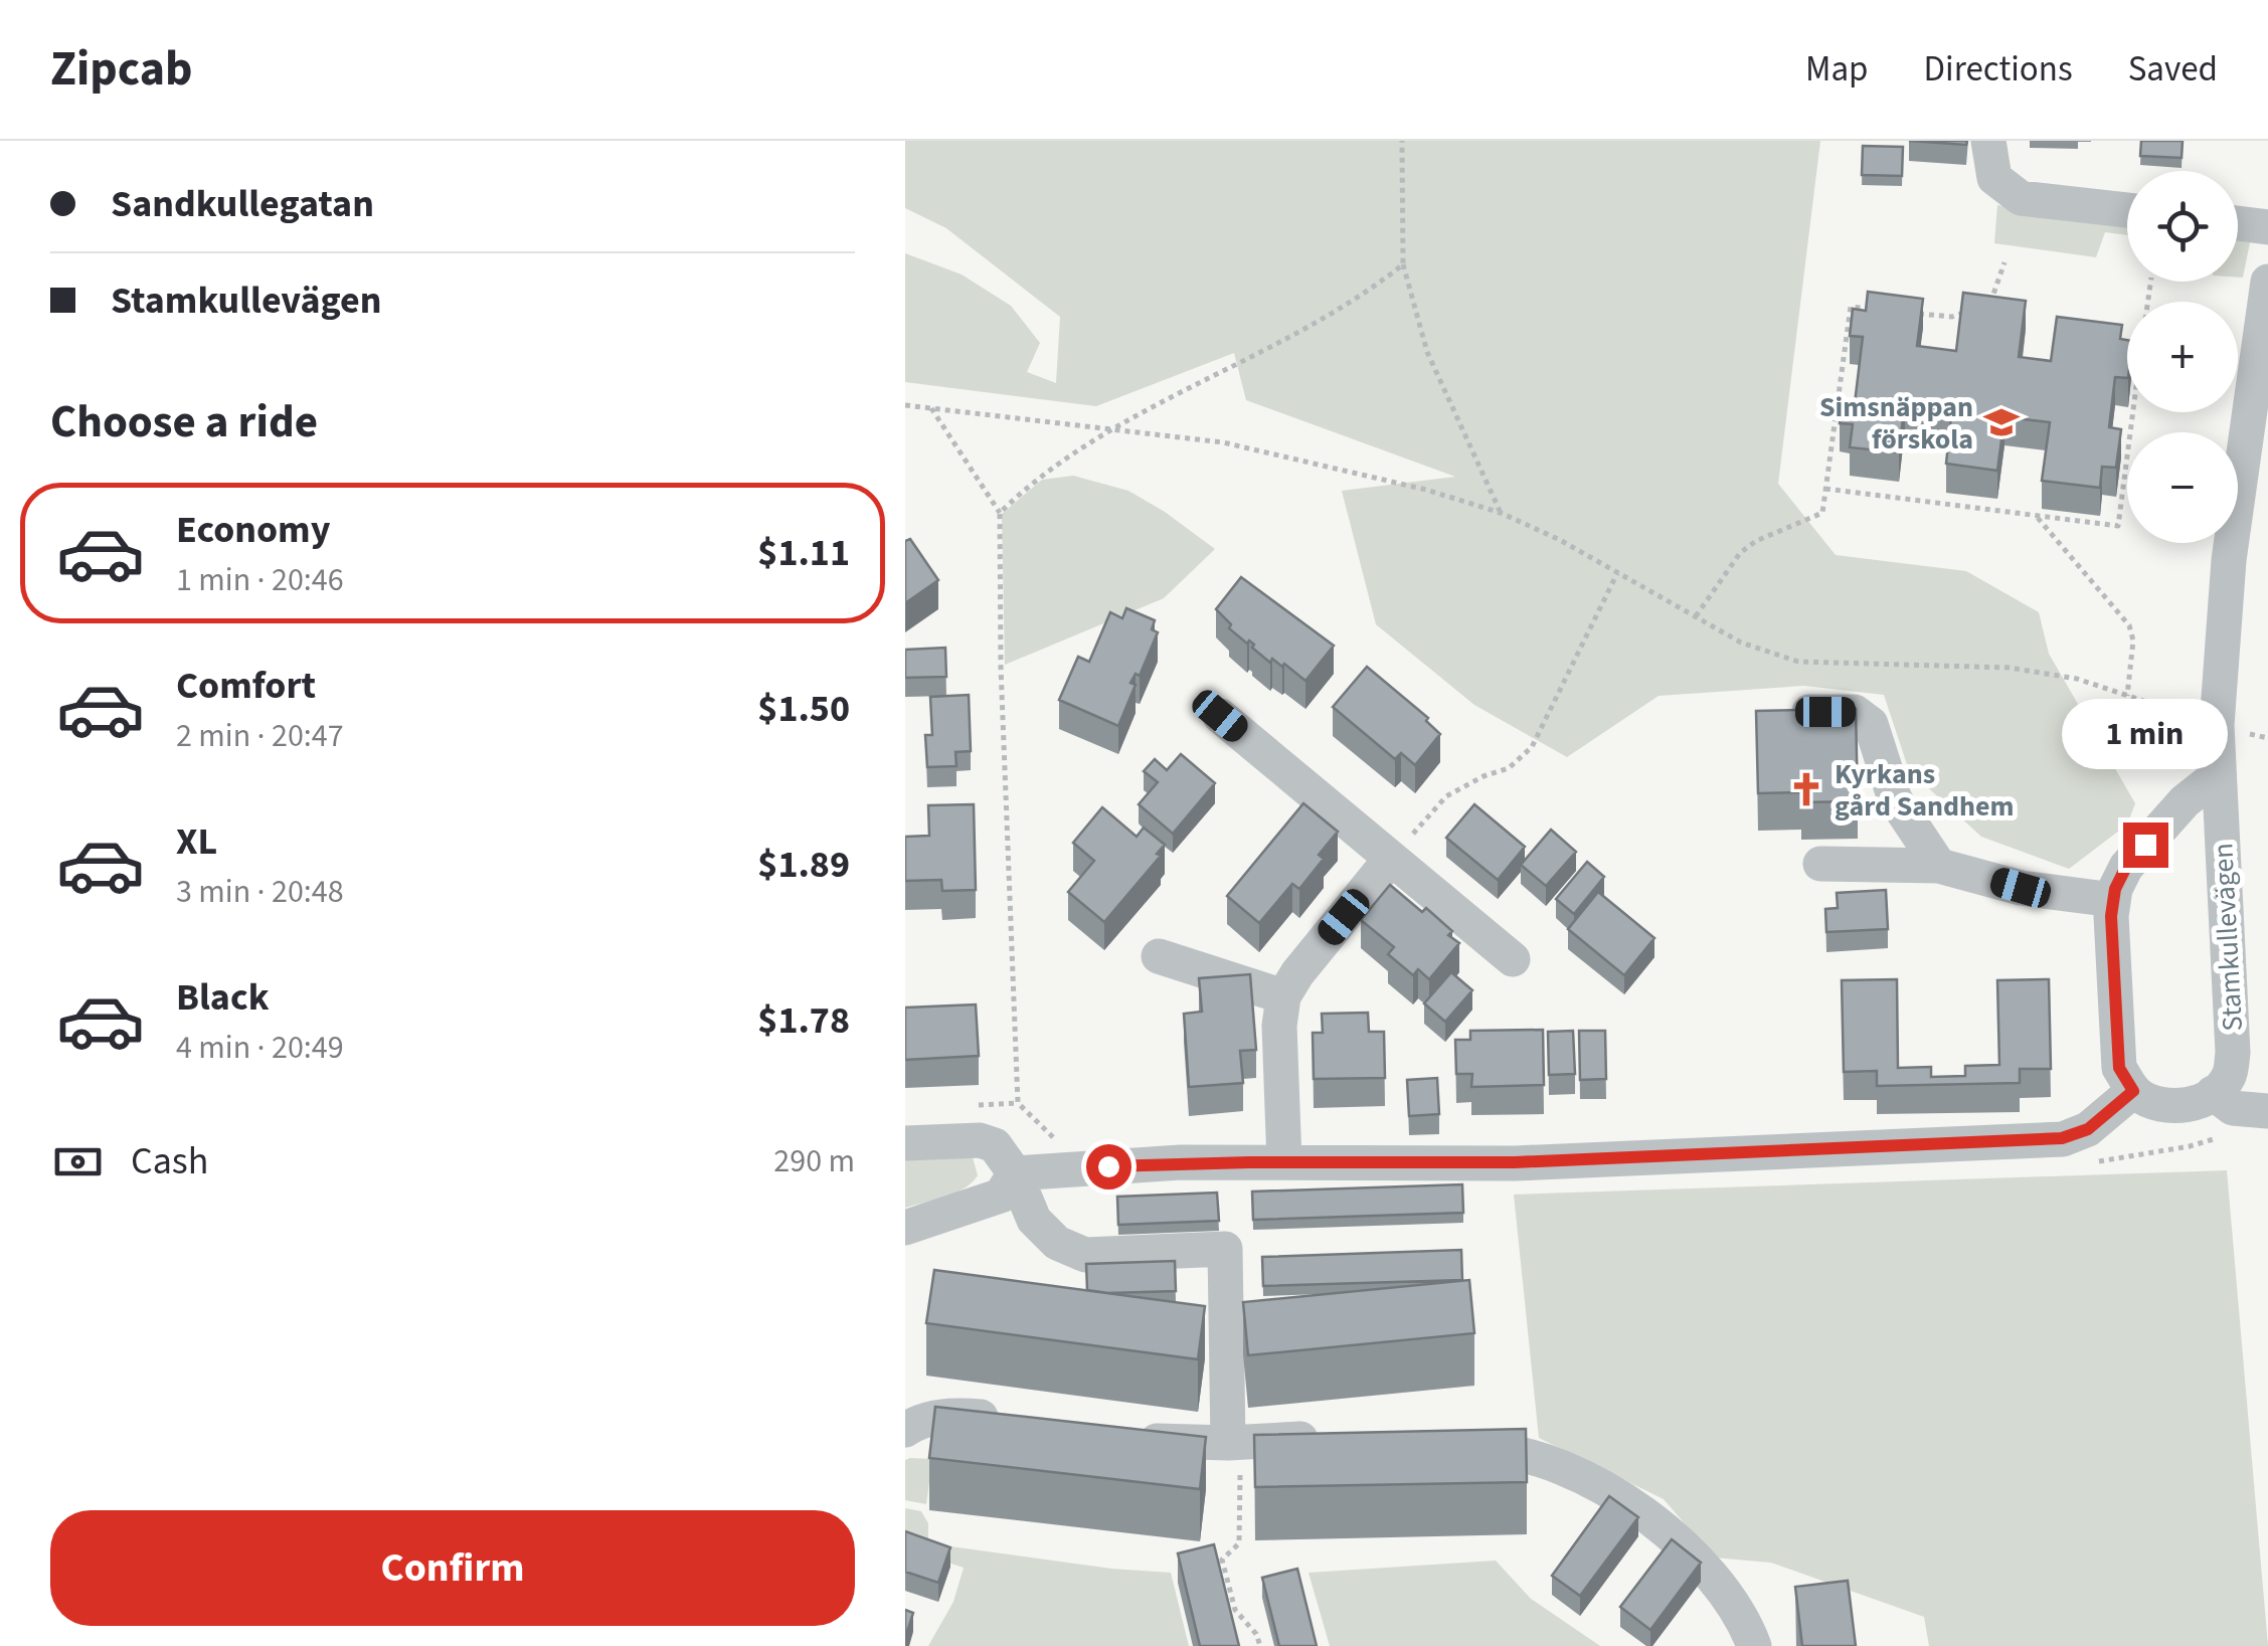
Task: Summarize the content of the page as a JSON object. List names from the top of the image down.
{
  "streets": {
    "street": ["Stamkullevägen"]
  },
  "places": {
    "school or university": ["Simsnäppan förskola"],
    "church": ["Kyrkans gård Sandhem"]
  },
  "page": {
    "header": "Zipcab",
    "nav": ["Map", "Directions", "Saved"],
    "banner": ["Sandkullegatan", "Stamkullevägen"],
    "map_buttons": ["+", "−"],
    "heading": "Choose a ride",
    "list": [
      {
        "name": "Economy",
        "note": "1 min · 20:46",
        "value": "$1.11"
      },
      {
        "name": "Comfort",
        "note": "2 min · 20:47",
        "value": "$1.50"
      },
      {
        "name": "XL",
        "note": "3 min · 20:48",
        "value": "$1.89"
      },
      {
        "name": "Black",
        "note": "4 min · 20:49",
        "value": "$1.78"
      }
    ],
    "bubble": "1 min",
    "pay": ["Cash", "290 m"],
    "buttons": "Confirm"
  }
}
